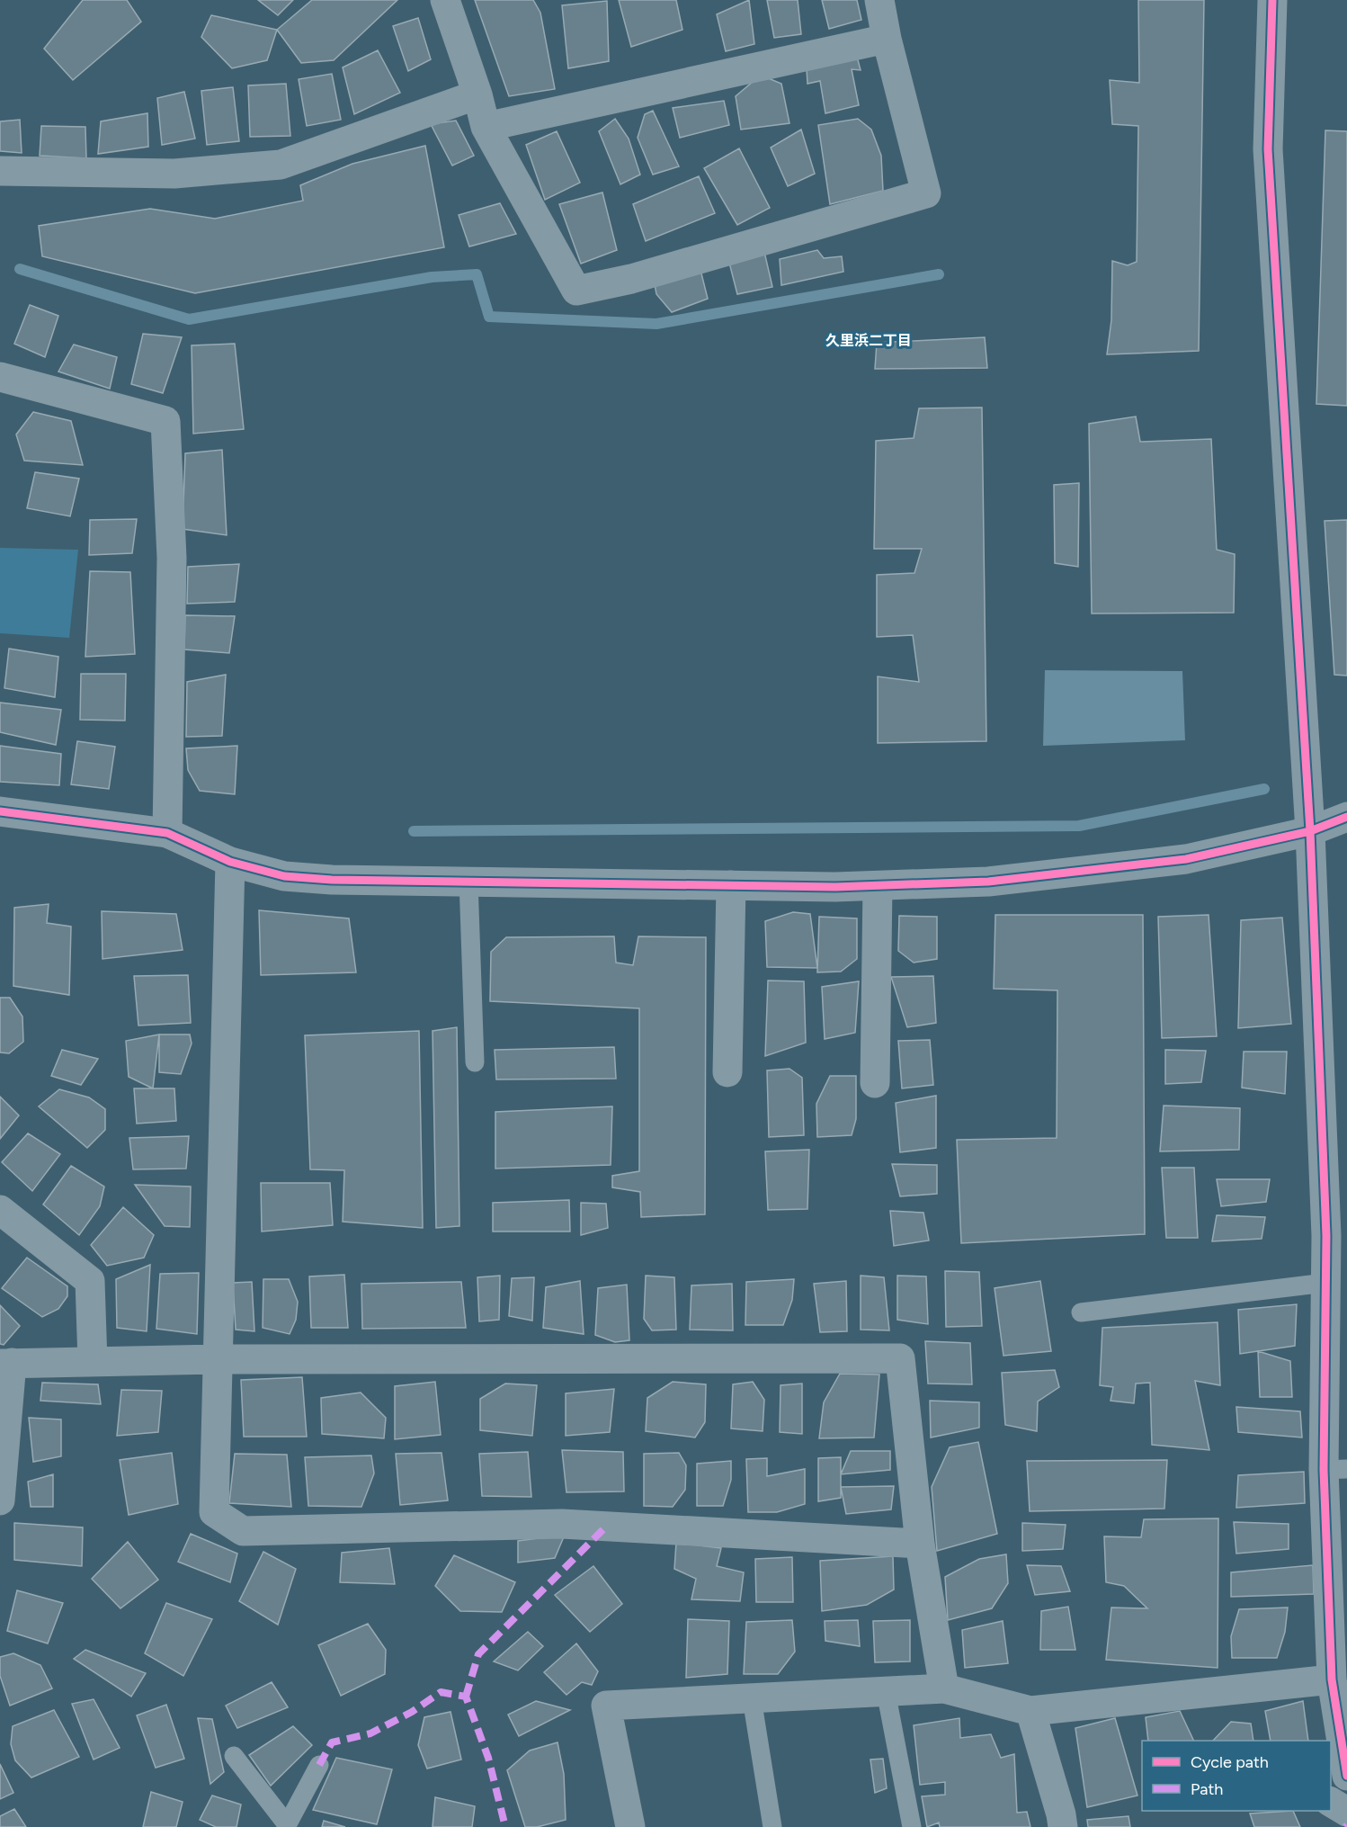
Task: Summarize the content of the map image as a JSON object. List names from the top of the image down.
{
  "districts": ["久里浜二丁目"],
  "legend": ["Cycle path", "Path"]
}
